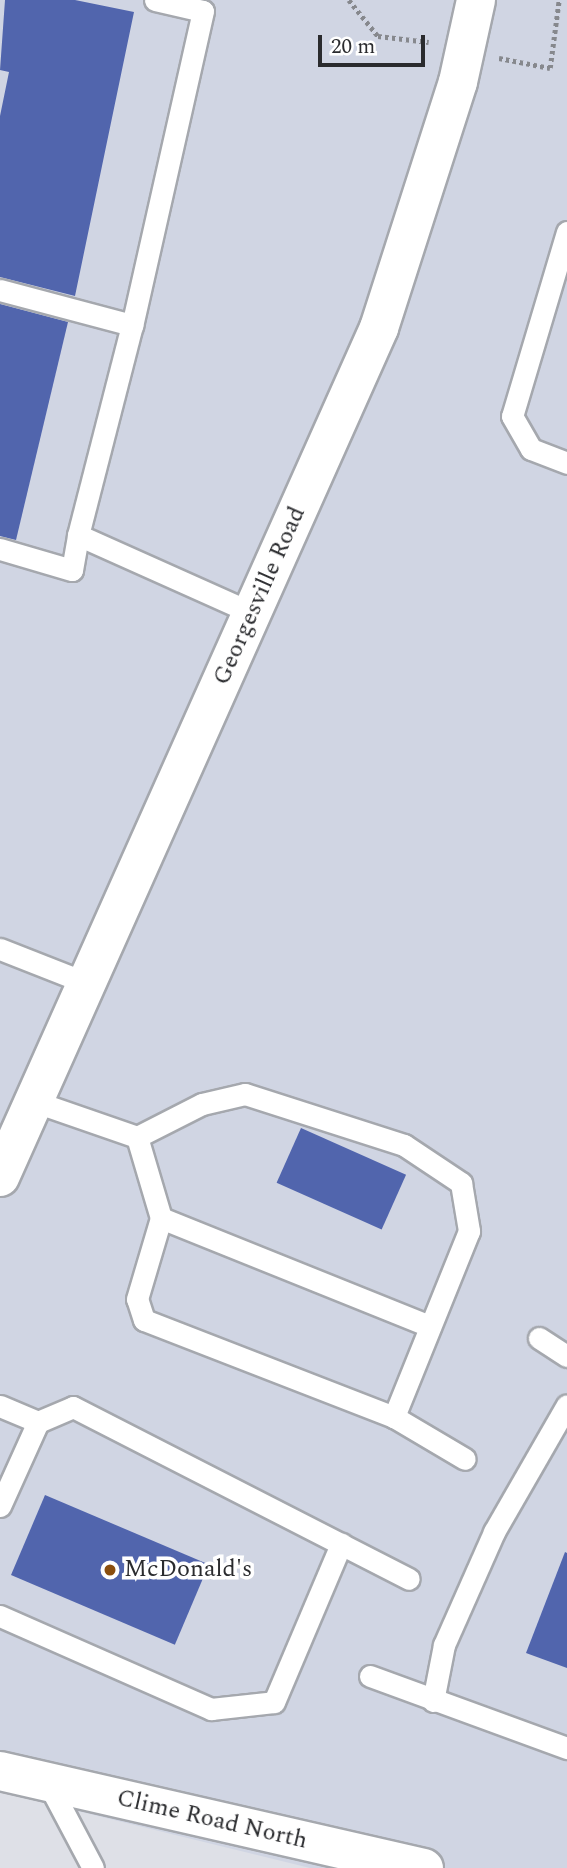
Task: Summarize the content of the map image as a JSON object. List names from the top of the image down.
{
  "streets": {
    "main road": ["Georgesville Road", "Clime Road North"]
  },
  "places": ["McDonald's"],
  "scale_bar": "20 m"
}
